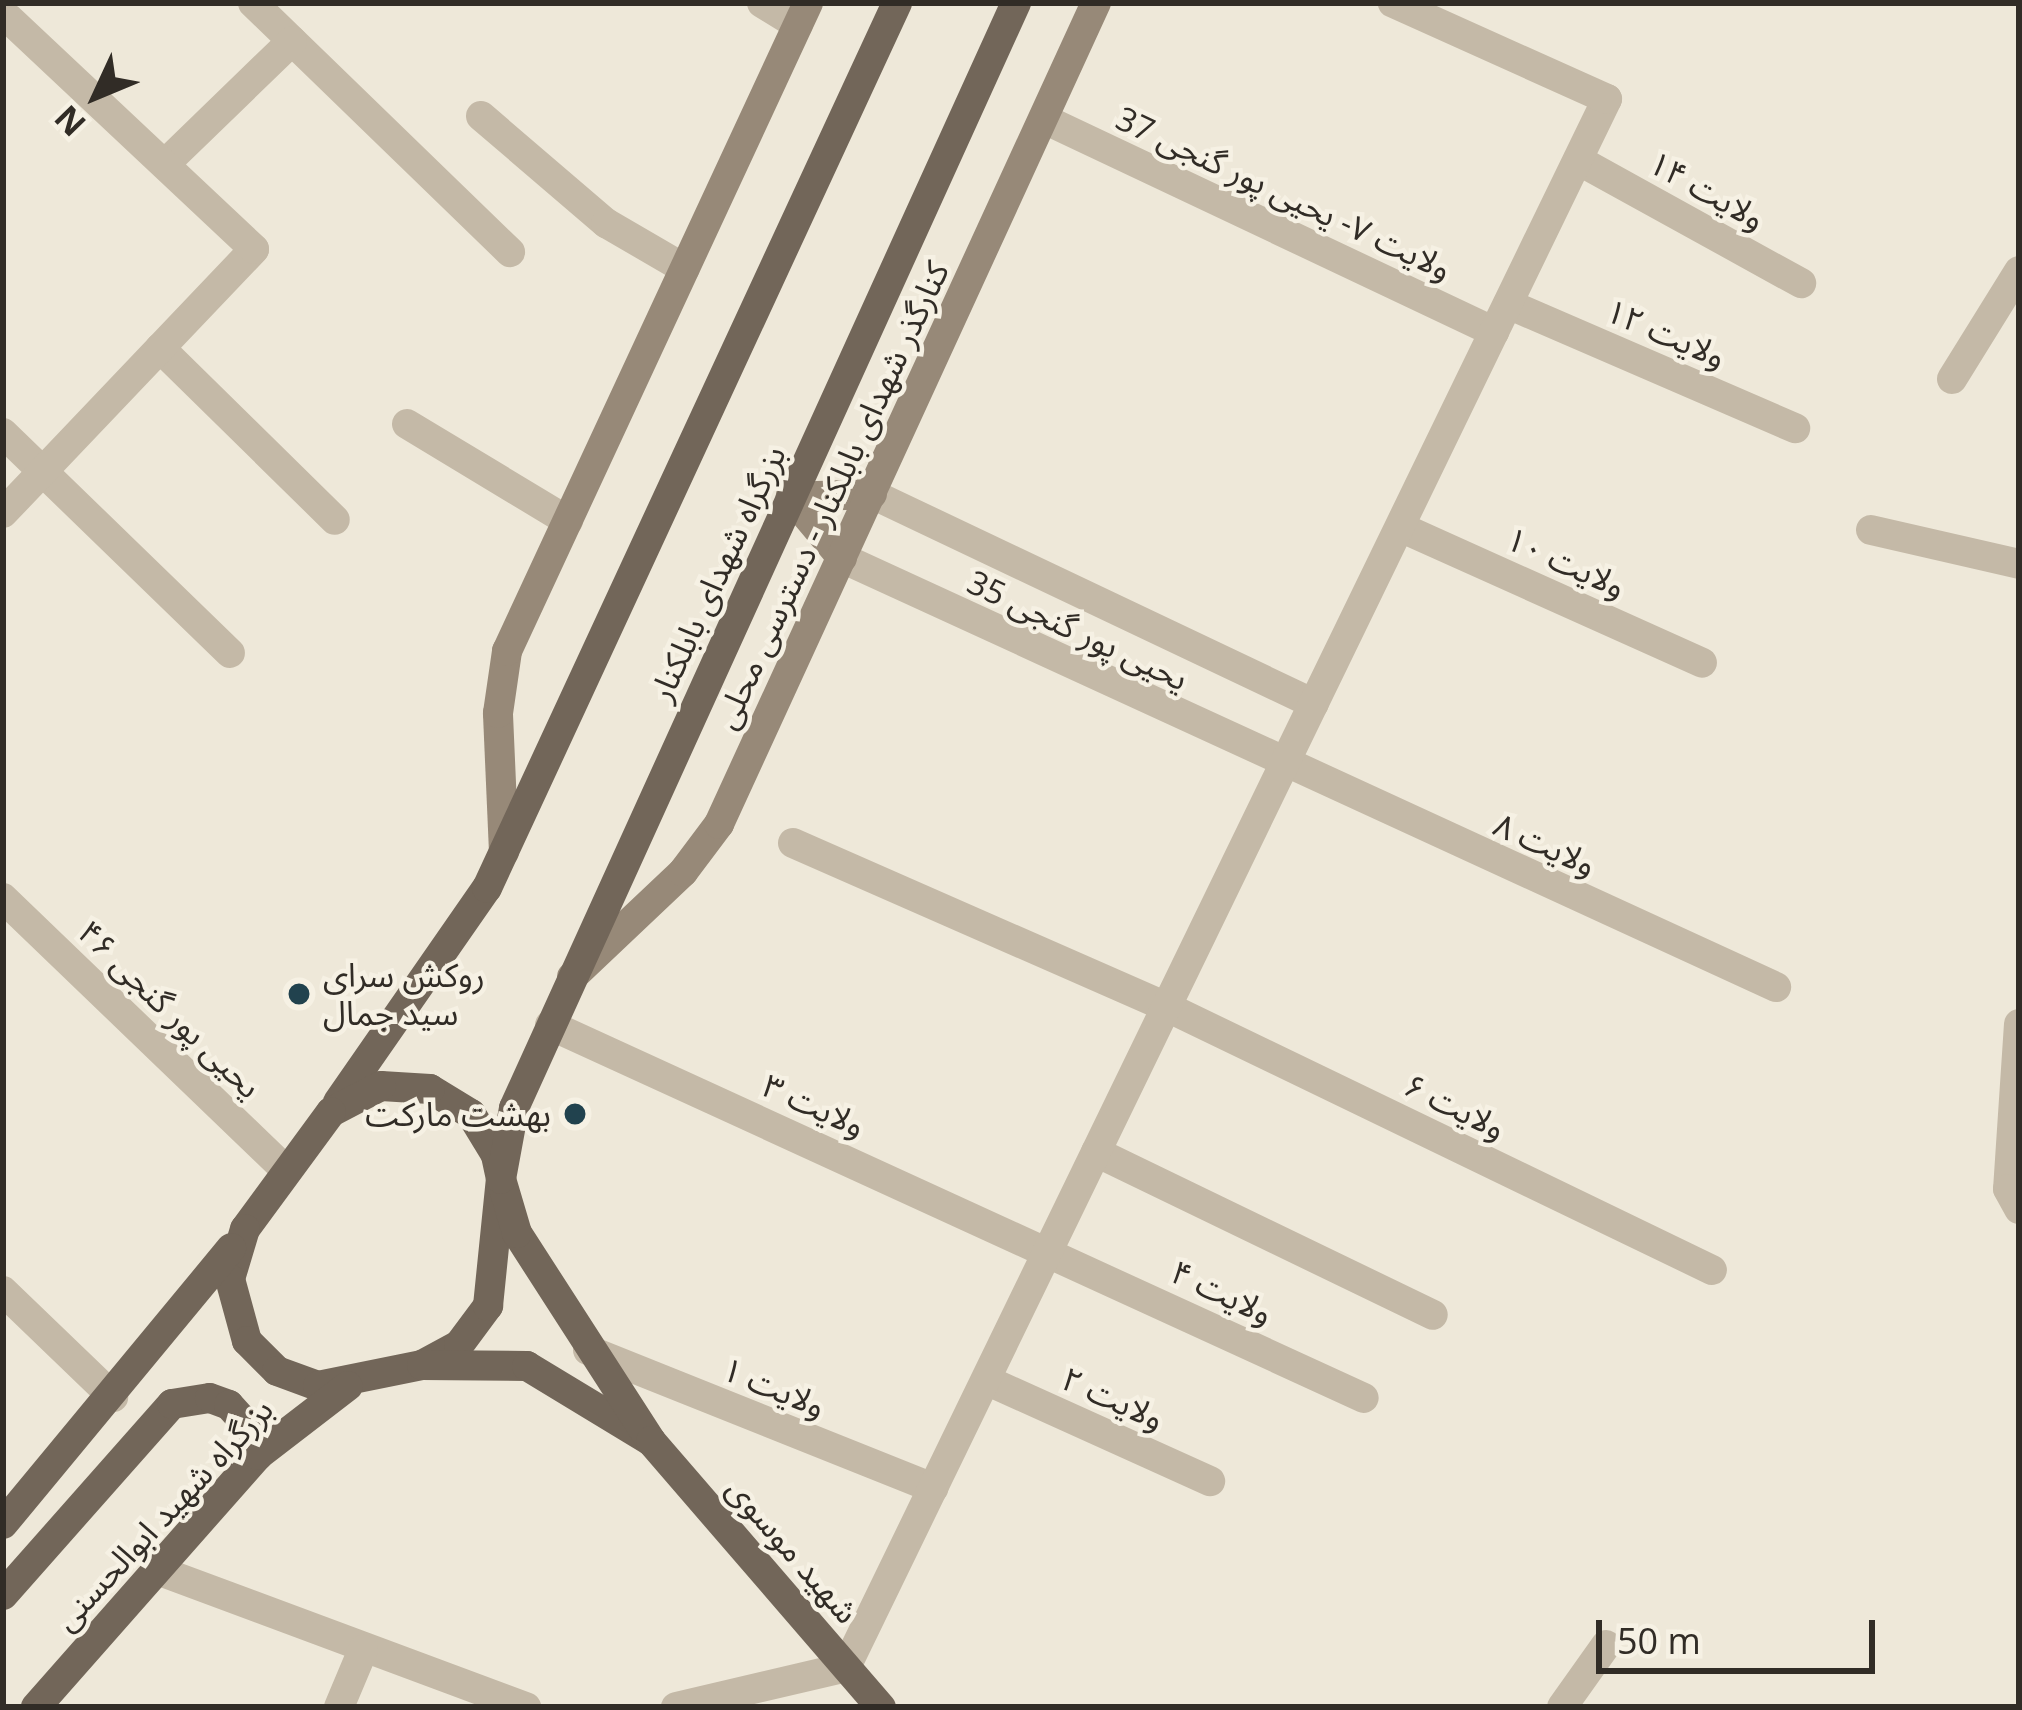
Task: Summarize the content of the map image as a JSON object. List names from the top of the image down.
{
  "streets": {
    "main road": [
      "کنارگذر شهدای بابلکنار - دسترسی محلی",
      "بزرگراه شهدای بابلکنار",
      "بزرگراه شهید ابوالحسنی",
      "شهید موسوی"
    ],
    "street": [
      "ولایت ۱۴",
      "ولایت ۷- یحیی پور گنجی 37",
      "ولایت ۱۲",
      "ولایت ۱۰",
      "یحیی پور گنجی 35",
      "ولایت ۸",
      "یحیی پور گنجی ۴۶",
      "ولایت ۳",
      "ولایت ۶",
      "ولایت ۴",
      "ولایت ۱",
      "ولایت ۲"
    ]
  },
  "crossings": [
    ["ولایت ۷- یحیی پور گنجی 37", "کنارگذر شهدای بابلکنار - دسترسی محلی"],
    ["کنارگذر شهدای بابلکنار - دسترسی محلی", "بزرگراه شهدای بابلکنار"],
    ["کنارگذر شهدای بابلکنار - دسترسی محلی", "یحیی پور گنجی 35"],
    ["بزرگراه شهدای بابلکنار", "یحیی پور گنجی ۴۶"],
    ["بزرگراه شهدای بابلکنار", "ولایت ۳"],
    ["بزرگراه شهدای بابلکنار", "بزرگراه شهید ابوالحسنی"],
    ["بزرگراه شهدای بابلکنار", "شهید موسوی"],
    ["یحیی پور گنجی 35", "ولایت ۸"],
    ["یحیی پور گنجی ۴۶", "بزرگراه شهید ابوالحسنی"],
    ["یحیی پور گنجی ۴۶", "شهید موسوی"],
    ["ولایت ۳", "ولایت ۴"],
    ["ولایت ۱", "شهید موسوی"],
    ["بزرگراه شهید ابوالحسنی", "شهید موسوی"]
  ],
  "places": ["روکش سرای سید جمال", "بهشت مارکت"],
  "scale_bar": "50 m",
  "north": "bottom left"
}
